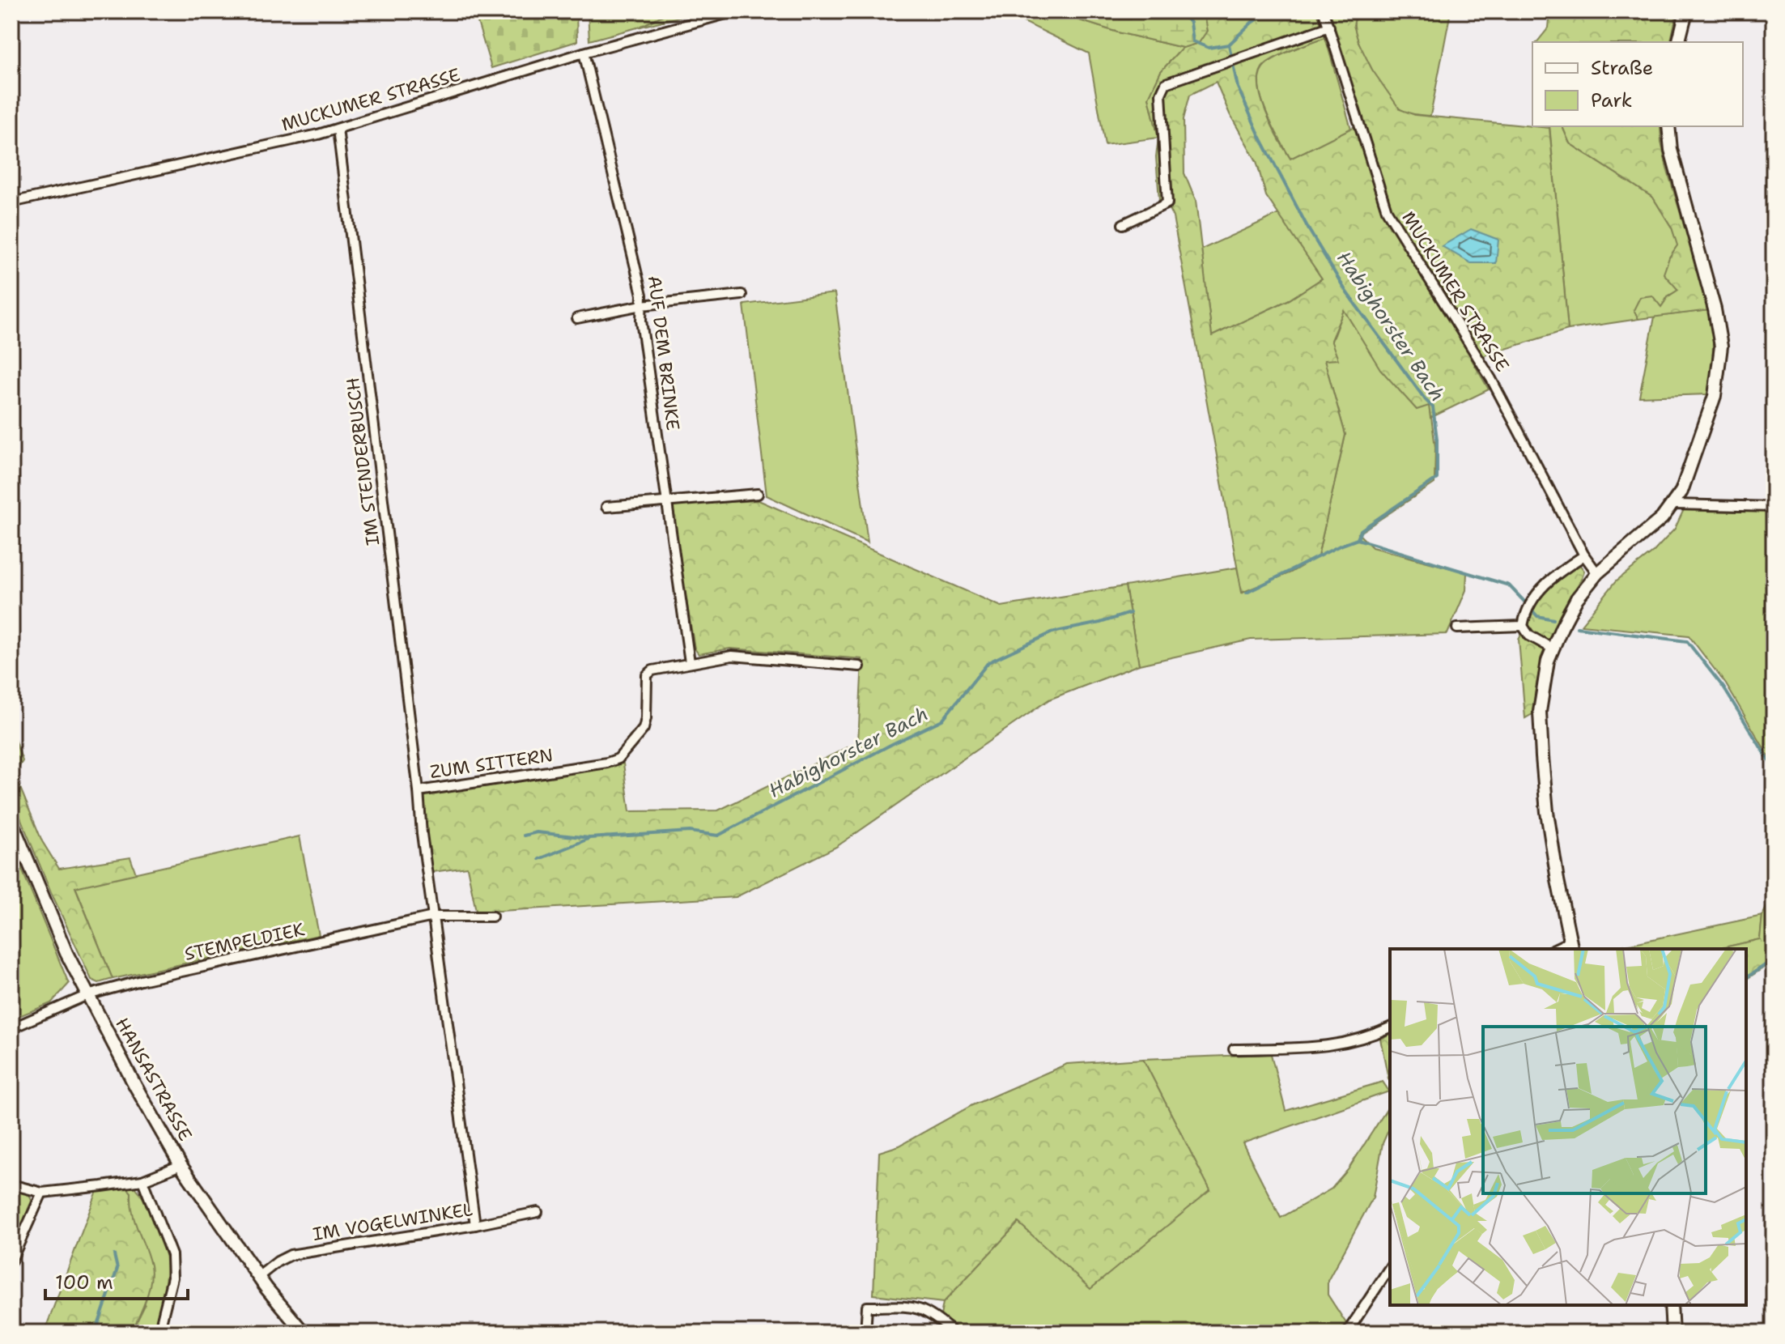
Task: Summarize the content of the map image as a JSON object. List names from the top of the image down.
{
  "streets": {
    "street": [
      "MUCKUMER STRASSE",
      "AUF DEM BRINKE",
      "IM STENDERBUSCH",
      "ZUM SITTERN",
      "STEMPELDIEK",
      "HANSASTRASSE",
      "IM VOGELWINKEL"
    ]
  },
  "crossings": [
    ["MUCKUMER STRASSE", "AUF DEM BRINKE"],
    ["MUCKUMER STRASSE", "IM STENDERBUSCH"],
    ["AUF DEM BRINKE", "ZUM SITTERN"],
    ["IM STENDERBUSCH", "ZUM SITTERN"],
    ["ZUM SITTERN", "STEMPELDIEK"],
    ["ZUM SITTERN", "IM VOGELWINKEL"],
    ["STEMPELDIEK", "HANSASTRASSE"],
    ["HANSASTRASSE", "IM VOGELWINKEL"]
  ],
  "water": ["Habighorster Bach"],
  "legend": ["Straße", "Park"],
  "scale_bar": "100 m"
}
